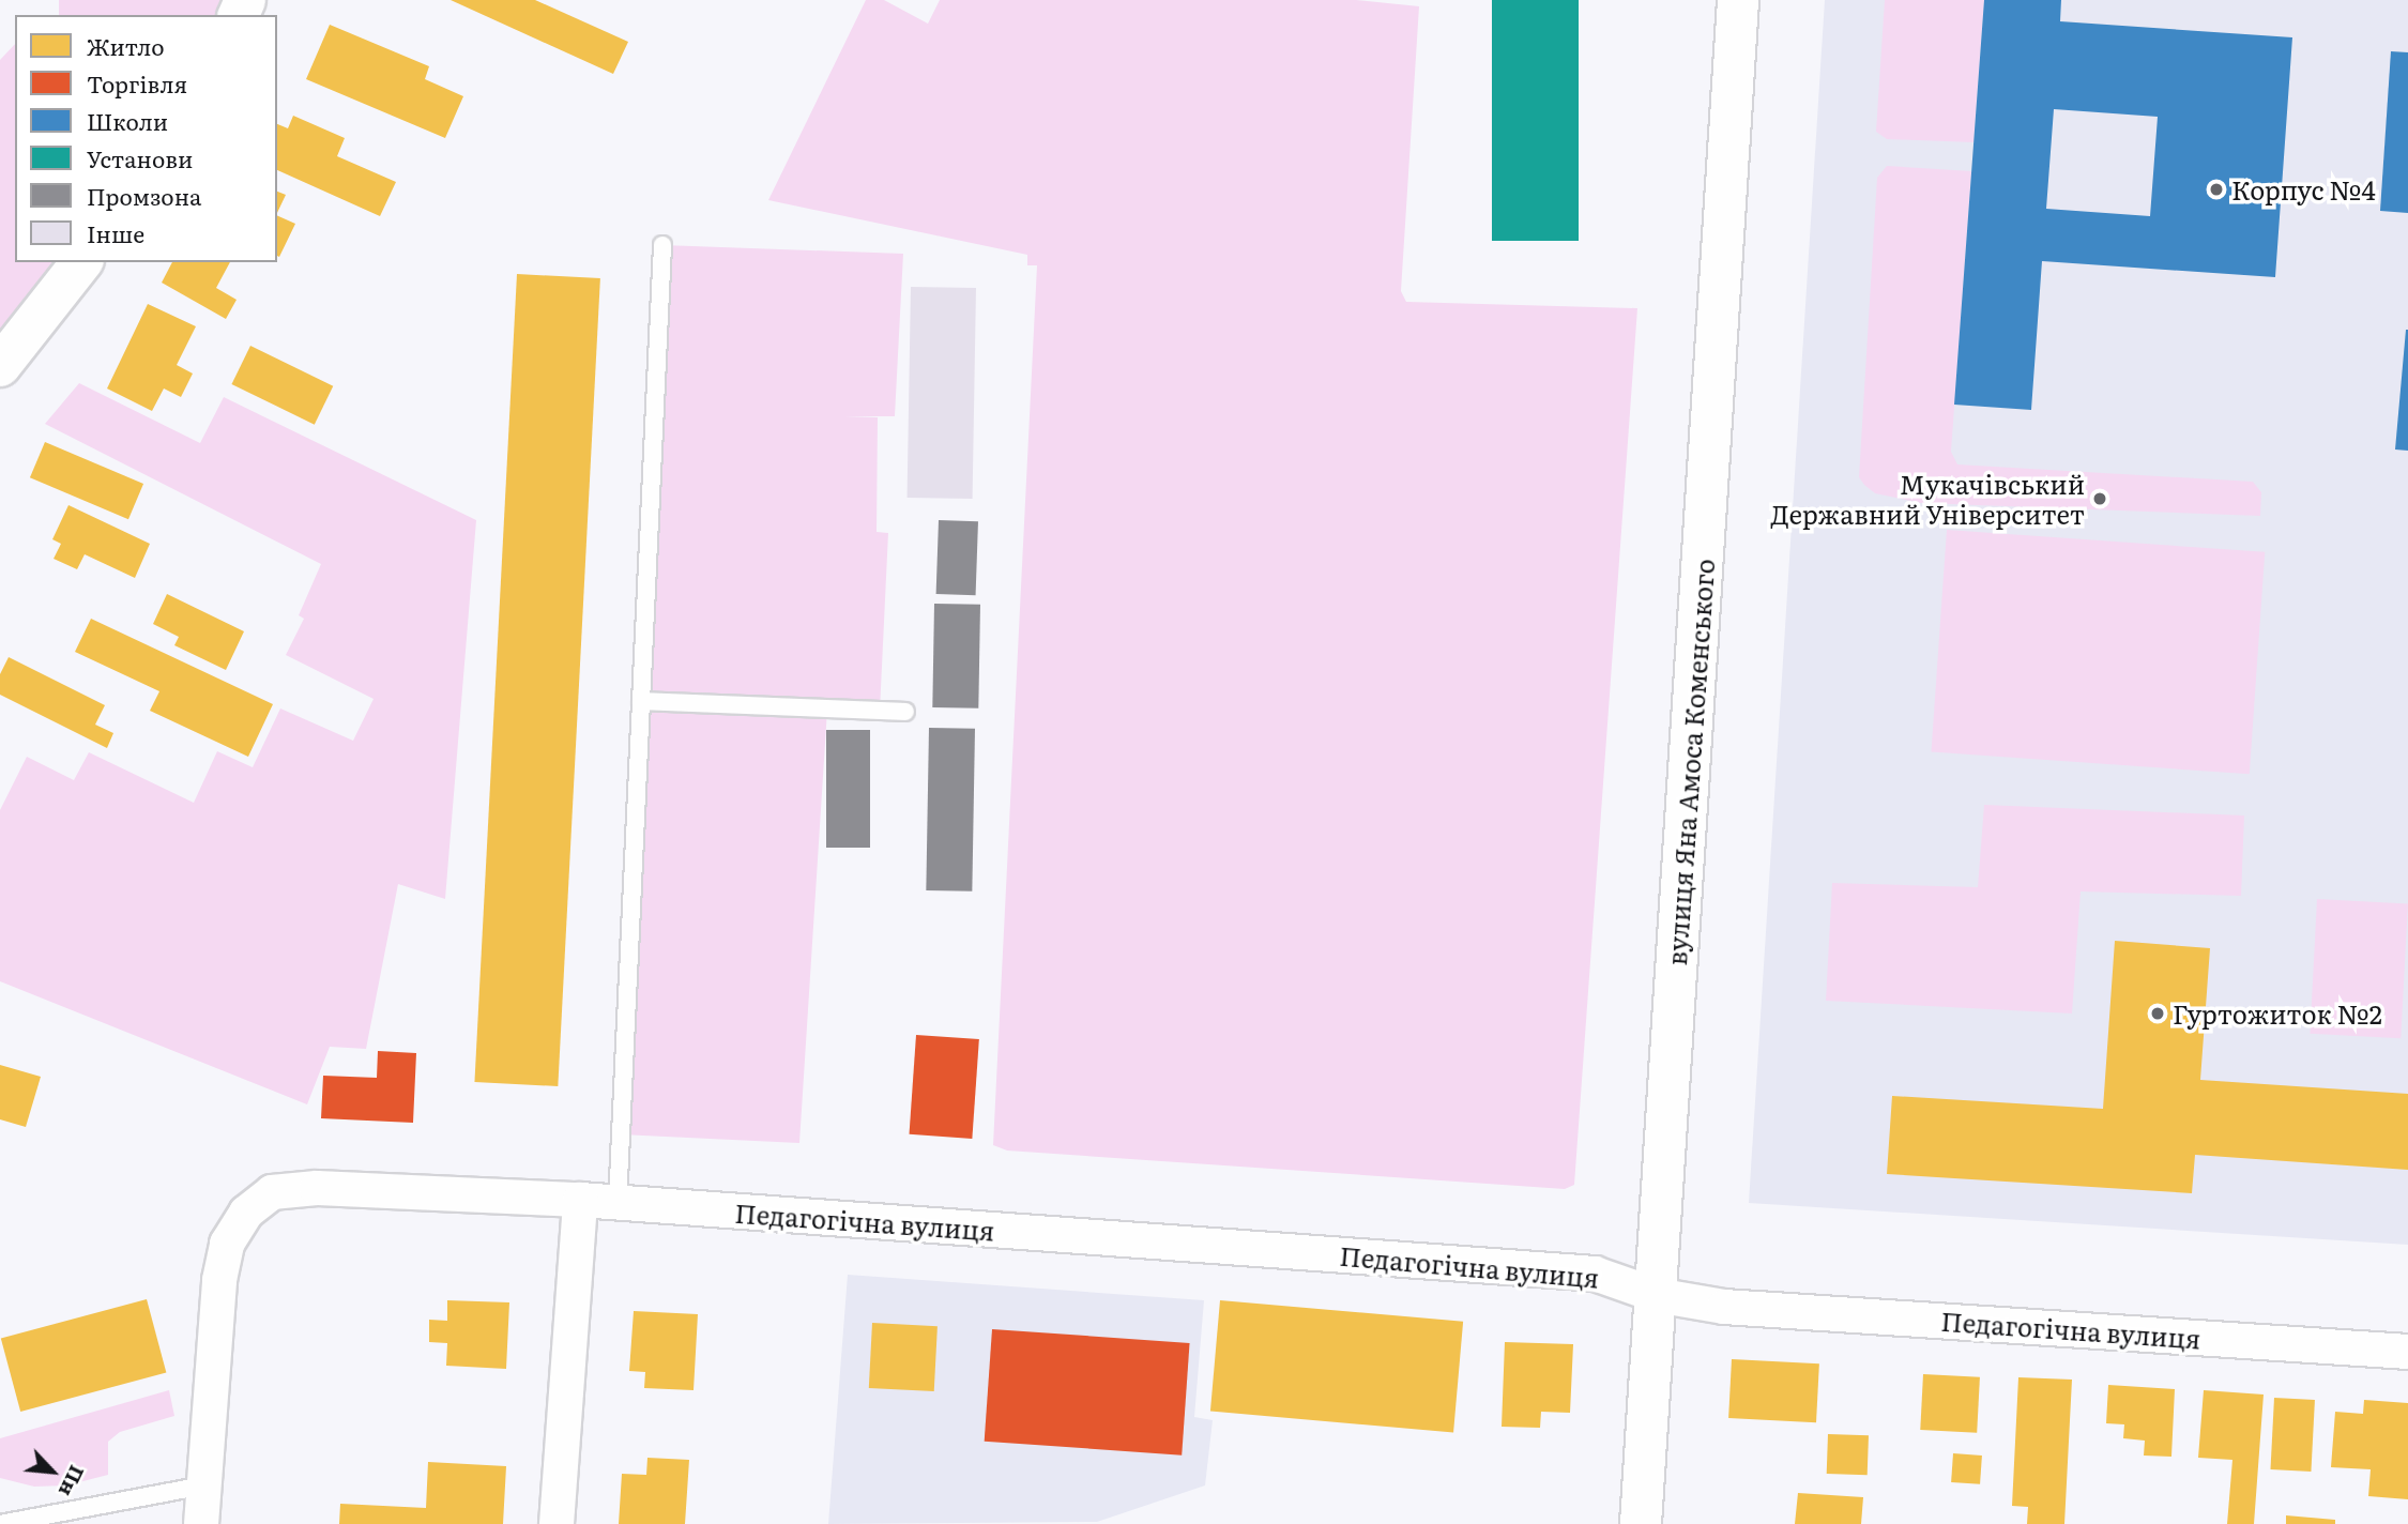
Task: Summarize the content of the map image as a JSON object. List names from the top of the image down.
{
  "streets": {
    "street": ["вулиця Яна Амоса Коменського", "Педагогічна вулиця"]
  },
  "crossings": [
    ["вулиця Яна Амоса Коменського", "Педагогічна вулиця"]
  ],
  "places": ["Корпус №4", "Мукачівський Державний Університет", "Гуртожиток №2"],
  "legend": [
    "Житло",
    "Торгівля",
    "Школи",
    "Установи",
    "Промзона",
    "Інше"
  ],
  "north": "bottom right"
}
